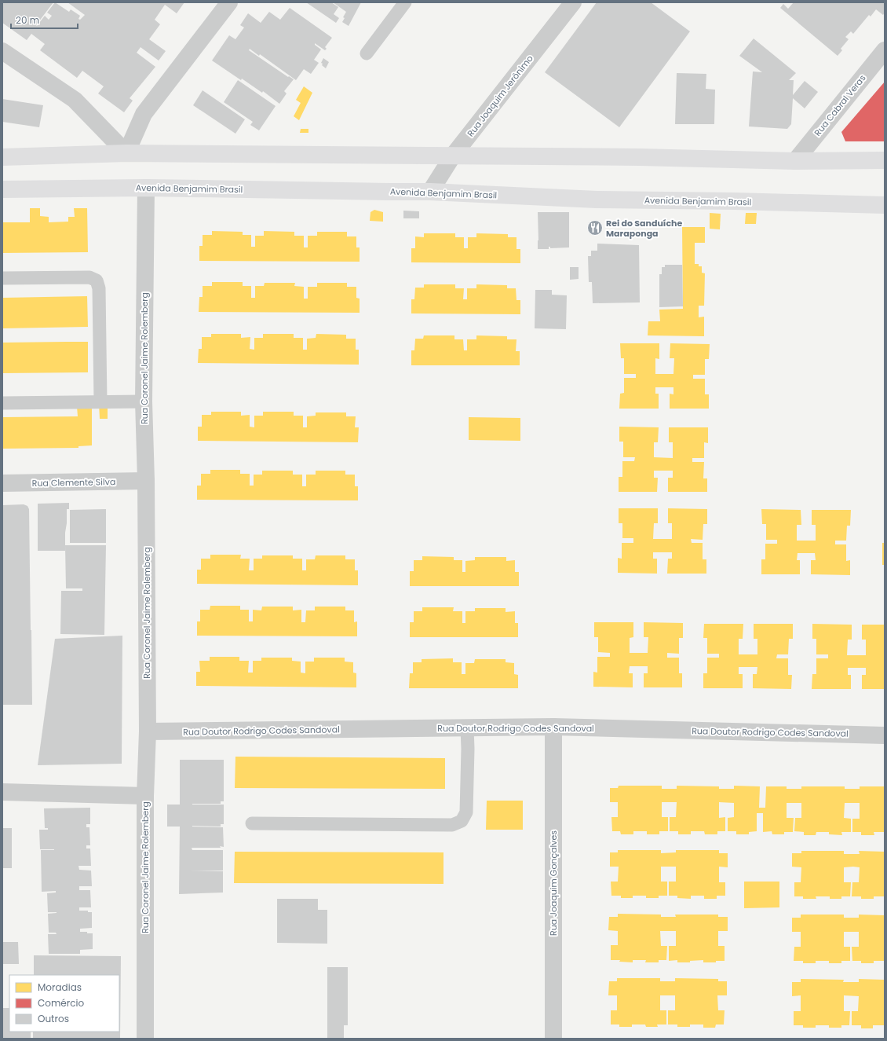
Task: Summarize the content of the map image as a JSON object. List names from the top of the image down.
{
  "streets": {
    "main road": ["Avenida Benjamim Brasil"],
    "street": [
      "Rua Joaquim Jerônimo",
      "Rua Cabral Veras",
      "Rua Coronel Jaime Rolemberg",
      "Rua Clemente Silva",
      "Rua Doutor Rodrigo Codes Sandoval",
      "Rua Joaquim Gonçalves"
    ]
  },
  "crossings": [
    ["Rua Joaquim Jerônimo", "Avenida Benjamim Brasil"],
    ["Avenida Benjamim Brasil", "Rua Coronel Jaime Rolemberg"],
    ["Rua Coronel Jaime Rolemberg", "Rua Clemente Silva"],
    ["Rua Coronel Jaime Rolemberg", "Rua Doutor Rodrigo Codes Sandoval"],
    ["Rua Doutor Rodrigo Codes Sandoval", "Rua Joaquim Gonçalves"]
  ],
  "places": {
    "restaurant": ["Rei do Sanduíche Maraponga"]
  },
  "legend": ["Moradias", "Comércio", "Outros"],
  "scale_bar": "20 m"
}
